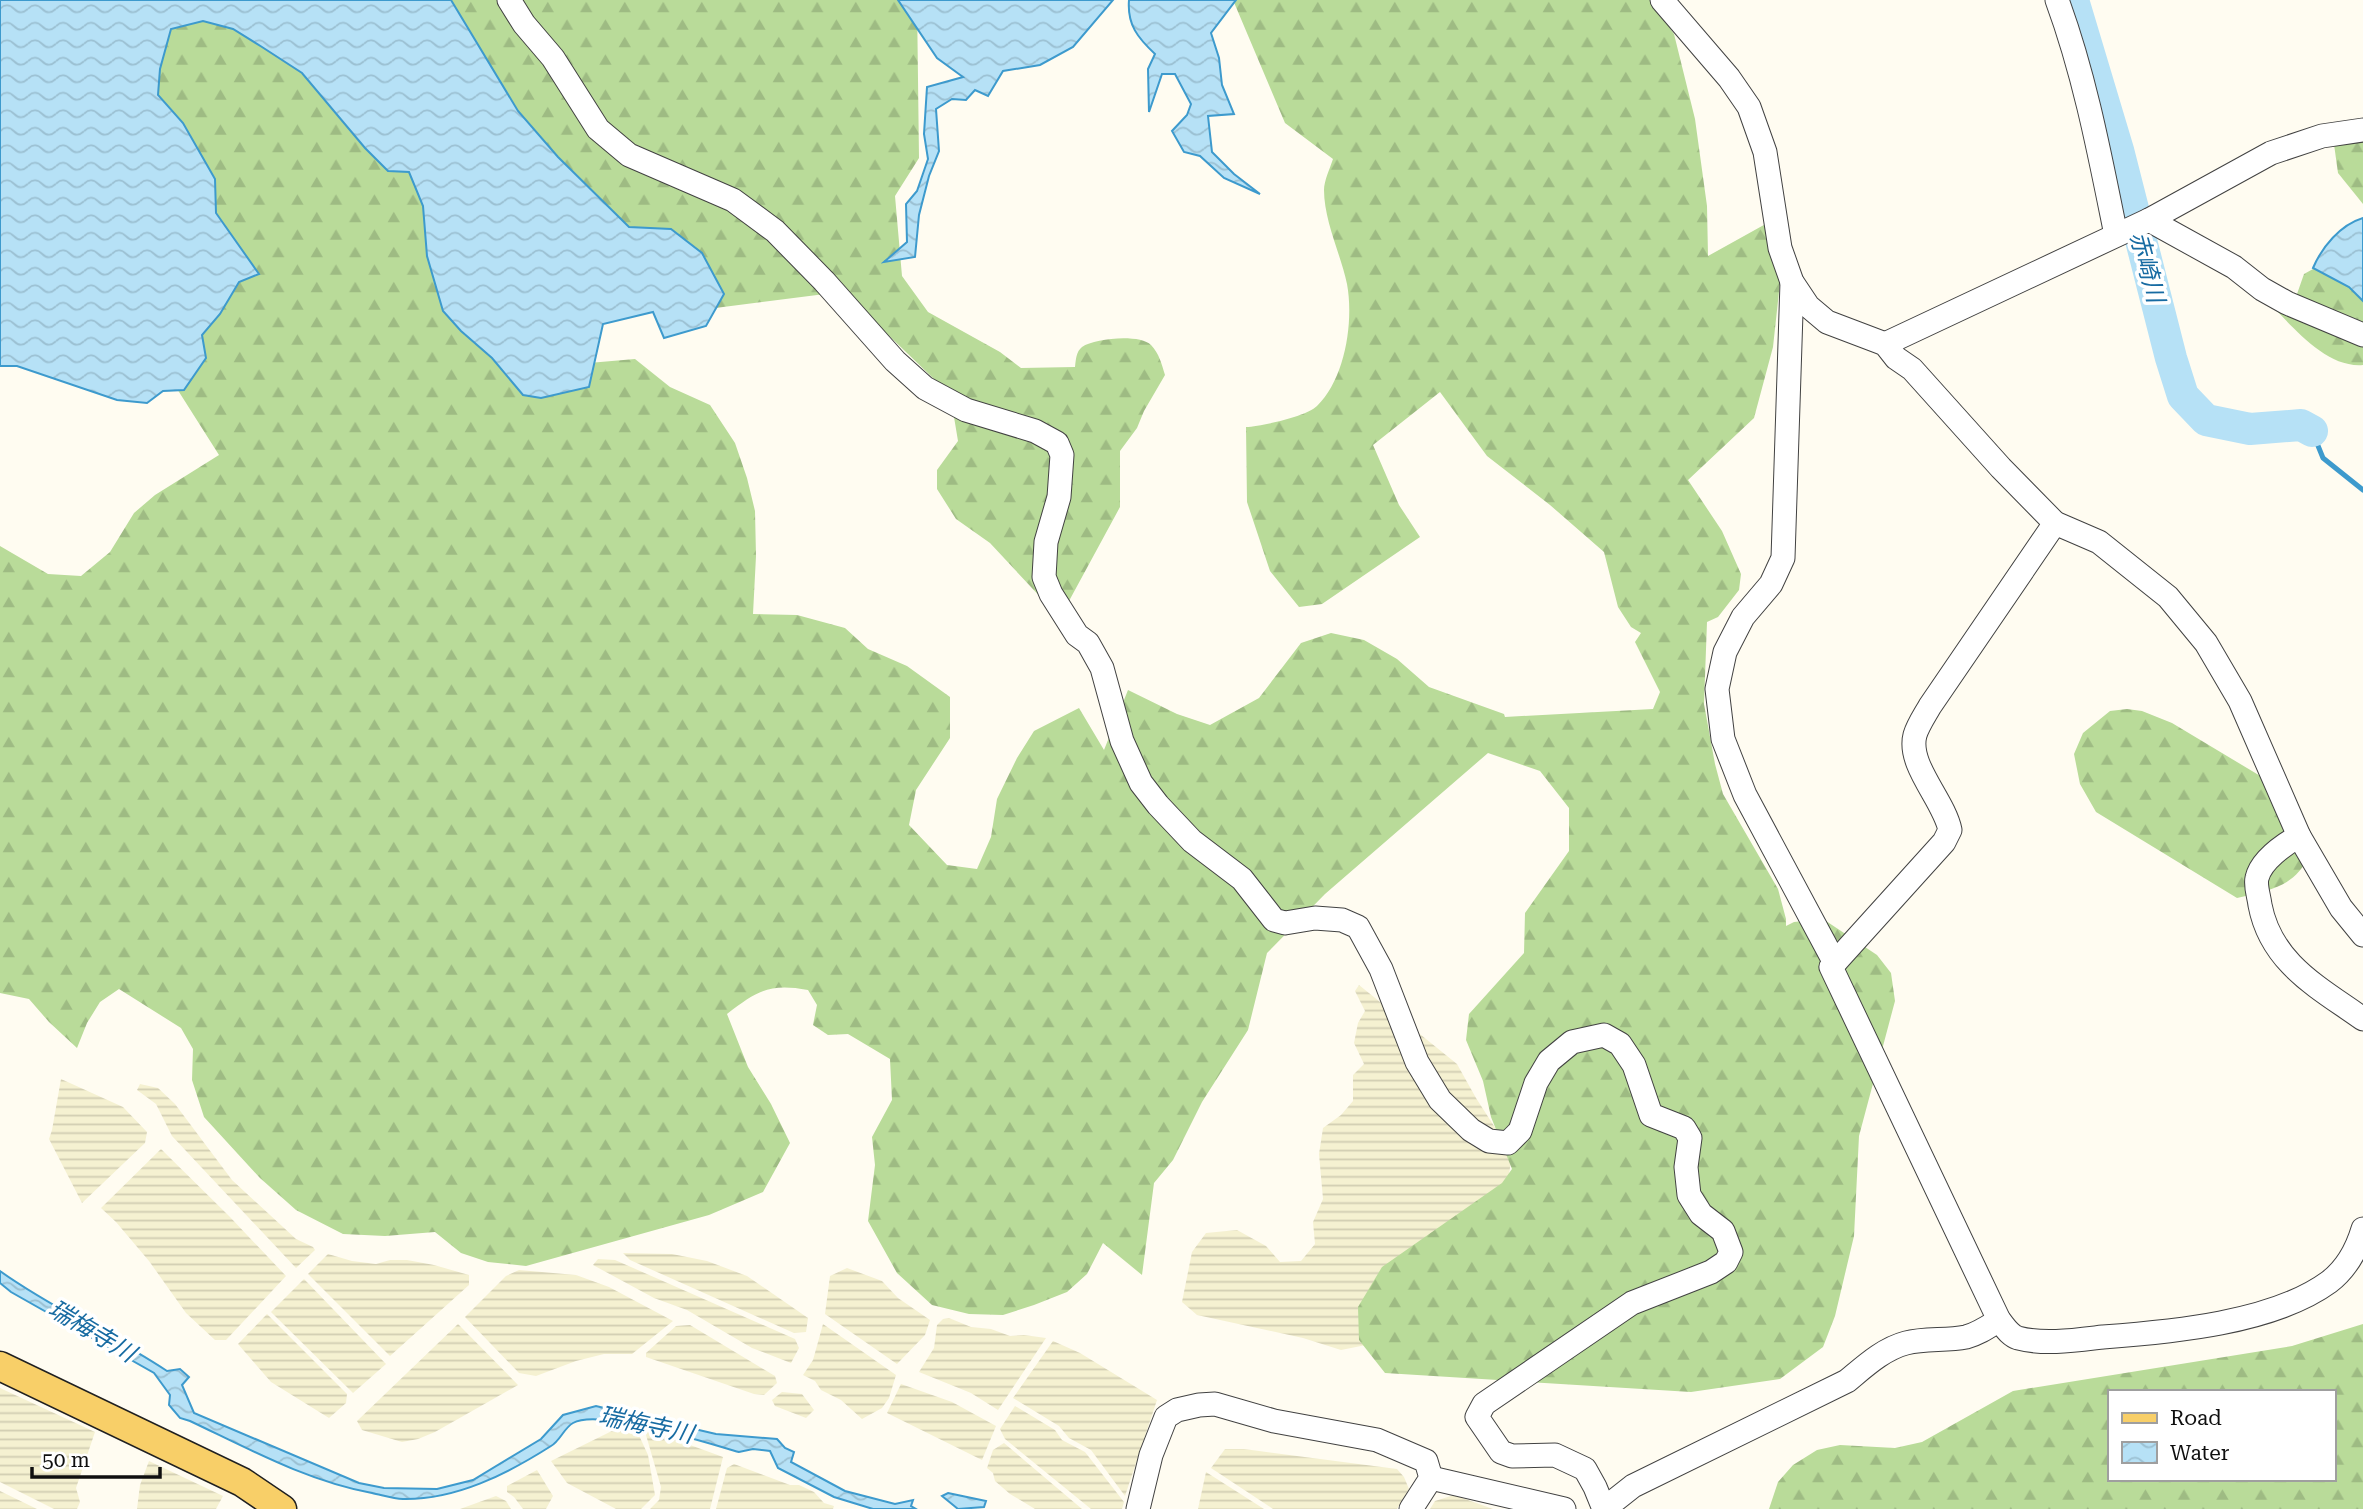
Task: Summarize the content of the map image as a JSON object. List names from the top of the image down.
{
  "water": ["赤崎川", "瑞梅寺川"],
  "legend": ["Road", "Water"],
  "scale_bar": "50 m"
}
